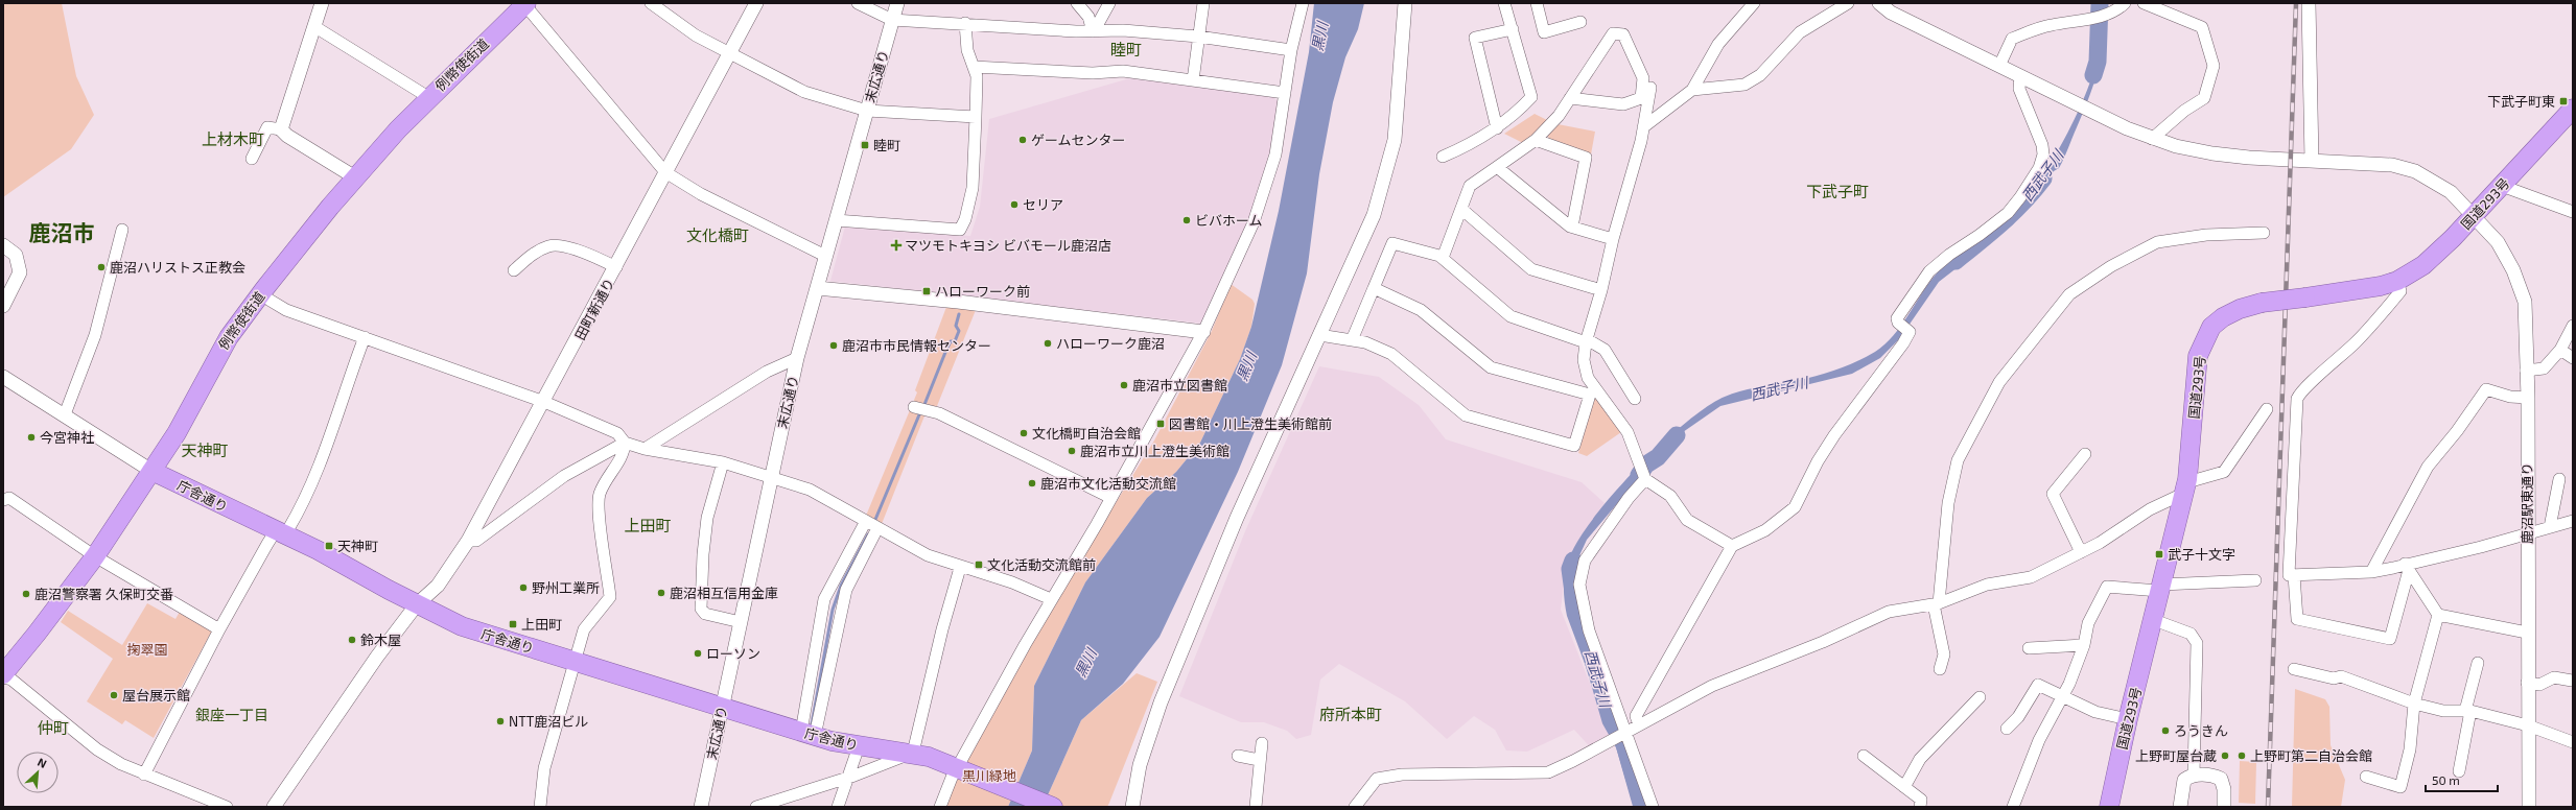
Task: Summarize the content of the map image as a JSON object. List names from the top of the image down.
{
  "streets": {
    "highway": ["例幣使街道", "国道293号", "庁舎通り"],
    "street": ["末広通り", "田町新通り", "鹿沼駅東通り"]
  },
  "crossings": [
    ["例幣使街道", "庁舎通り"],
    ["末広通り", "庁舎通り"],
    ["国道293号", "鹿沼駅東通り"],
    ["田町新通り", "庁舎通り"]
  ],
  "districts": [
    "睦町",
    "上材木町",
    "下武子町",
    "鹿沼市",
    "文化橋町",
    "天神町",
    "上田町",
    "銀座一丁目",
    "府所本町",
    "仲町"
  ],
  "water": ["黒川", "西武子川"],
  "parks": ["掬翠園", "黒川緑地"],
  "places": {
    "transit": [
      "下武子町東",
      "睦町",
      "ハローワーク前",
      "図書館・川上澄生美術館前",
      "天神町",
      "武子十文字",
      "文化活動交流館前",
      "上田町"
    ],
    "other": [
      "ゲームセンター",
      "セリア",
      "ビバホーム",
      "鹿沼ハリストス正教会",
      "ハローワーク鹿沼",
      "鹿沼市市民情報センター",
      "鹿沼市立図書館",
      "文化橋町自治会館",
      "今宮神社",
      "鹿沼市立川上澄生美術館",
      "鹿沼市文化活動交流館",
      "野州工業所",
      "鹿沼相互信用金庫",
      "鹿沼警察署 久保町交番",
      "鈴木屋",
      "ローソン",
      "屋台展示館",
      "NTT鹿沼ビル",
      "ろうきん",
      "上野町屋台蔵",
      "上野町第二自治会館"
    ],
    "health": ["マツモトキヨシ ビバモール鹿沼店"]
  },
  "scale_bar": "50 m",
  "north": "top right"
}
